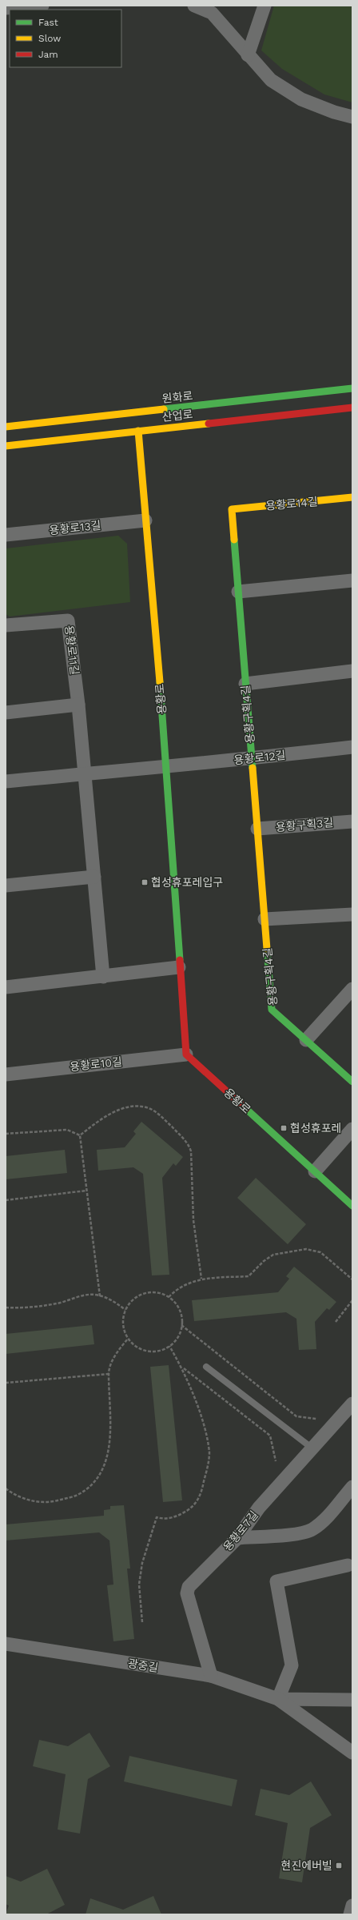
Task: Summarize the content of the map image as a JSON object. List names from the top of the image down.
{
  "streets": {
    "street": [
      "원화로",
      "산업로",
      "용황로14길",
      "용황로13길",
      "용황로11길",
      "용황로",
      "용황구획4길",
      "용황로12길",
      "용황구획3길",
      "용황로10길",
      "용황로7길",
      "광중길"
    ]
  },
  "crossings": [
    ["산업로", "용황로"],
    ["용황로14길", "용황구획4길"],
    ["용황로13길", "용황로"],
    ["용황로", "용황로12길"],
    ["용황로", "용황로10길"],
    ["용황구획4길", "용황로12길"],
    ["용황구획4길", "용황구획3길"],
    ["용황로7길", "광중길"]
  ],
  "places": {
    "transit": ["협성휴포레입구", "협성휴포레", "현진에버빌"]
  },
  "legend": ["Fast", "Slow", "Jam"]
}
